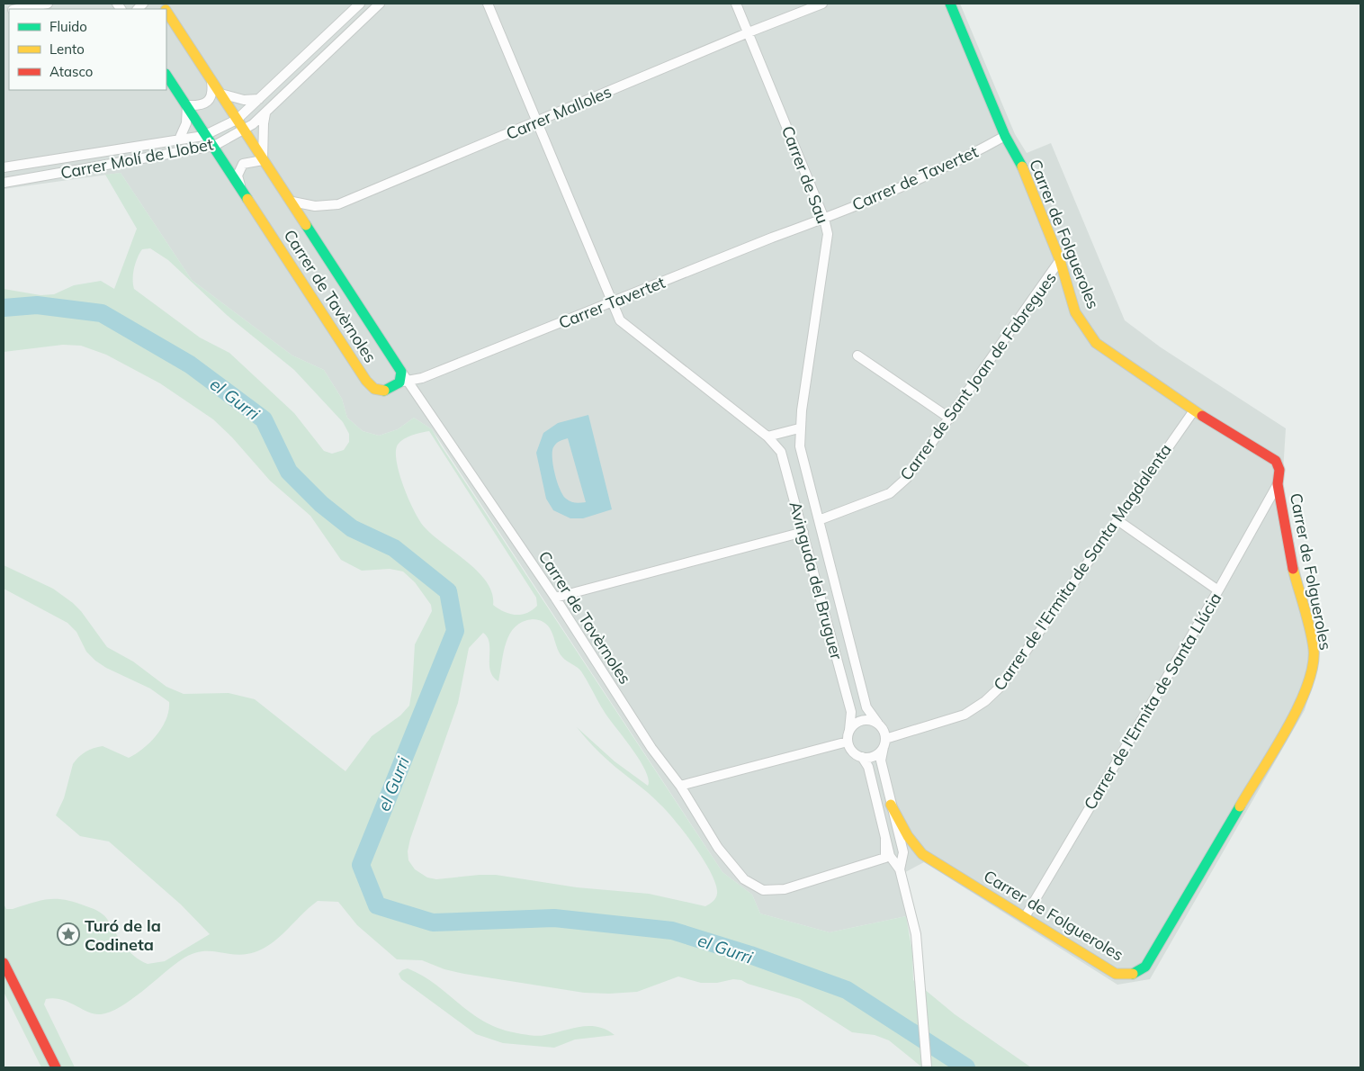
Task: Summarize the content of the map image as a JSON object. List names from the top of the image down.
{
  "streets": {
    "street": [
      "Carrer Malloles",
      "Carrer Molí de Llobet",
      "Carrer de Sau",
      "Carrer de Tavertet",
      "Carrer de Folgueroles",
      "Carrer de Tavèrnoles",
      "Carrer Tavertet",
      "Carrer de Sant Joan de Fabregues",
      "Carrer de l'Ermita de Santa Magdalenta",
      "Avinguda del Bruguer",
      "Carrer de l'Ermita de Santa Llúcia"
    ]
  },
  "crossings": [
    ["Carrer Malloles", "Carrer de Sau"],
    ["Carrer Malloles", "Carrer de Tavèrnoles"],
    ["Carrer Malloles", "Avinguda del Bruguer"],
    ["Carrer Molí de Llobet", "Carrer de Tavèrnoles"],
    ["Carrer de Sau", "Carrer de Tavertet"],
    ["Carrer de Sau", "Carrer Tavertet"],
    ["Carrer de Sau", "Avinguda del Bruguer"],
    ["Carrer de Tavertet", "Carrer de Folgueroles"],
    ["Carrer de Tavertet", "Carrer Tavertet"],
    ["Carrer de Folgueroles", "Carrer de Sant Joan de Fabregues"],
    ["Carrer de Folgueroles", "Carrer de l'Ermita de Santa Magdalenta"],
    ["Carrer de Folgueroles", "Carrer de l'Ermita de Santa Llúcia"],
    ["Carrer de Tavèrnoles", "Carrer Tavertet"],
    ["Carrer Tavertet", "Avinguda del Bruguer"],
    ["Carrer de Sant Joan de Fabregues", "Avinguda del Bruguer"],
    ["Carrer de l'Ermita de Santa Magdalenta", "Avinguda del Bruguer"]
  ],
  "water": ["el Gurri"],
  "places": {
    "place": ["Turó de la Codineta"]
  },
  "legend": ["Fluido", "Lento", "Atasco"]
}
